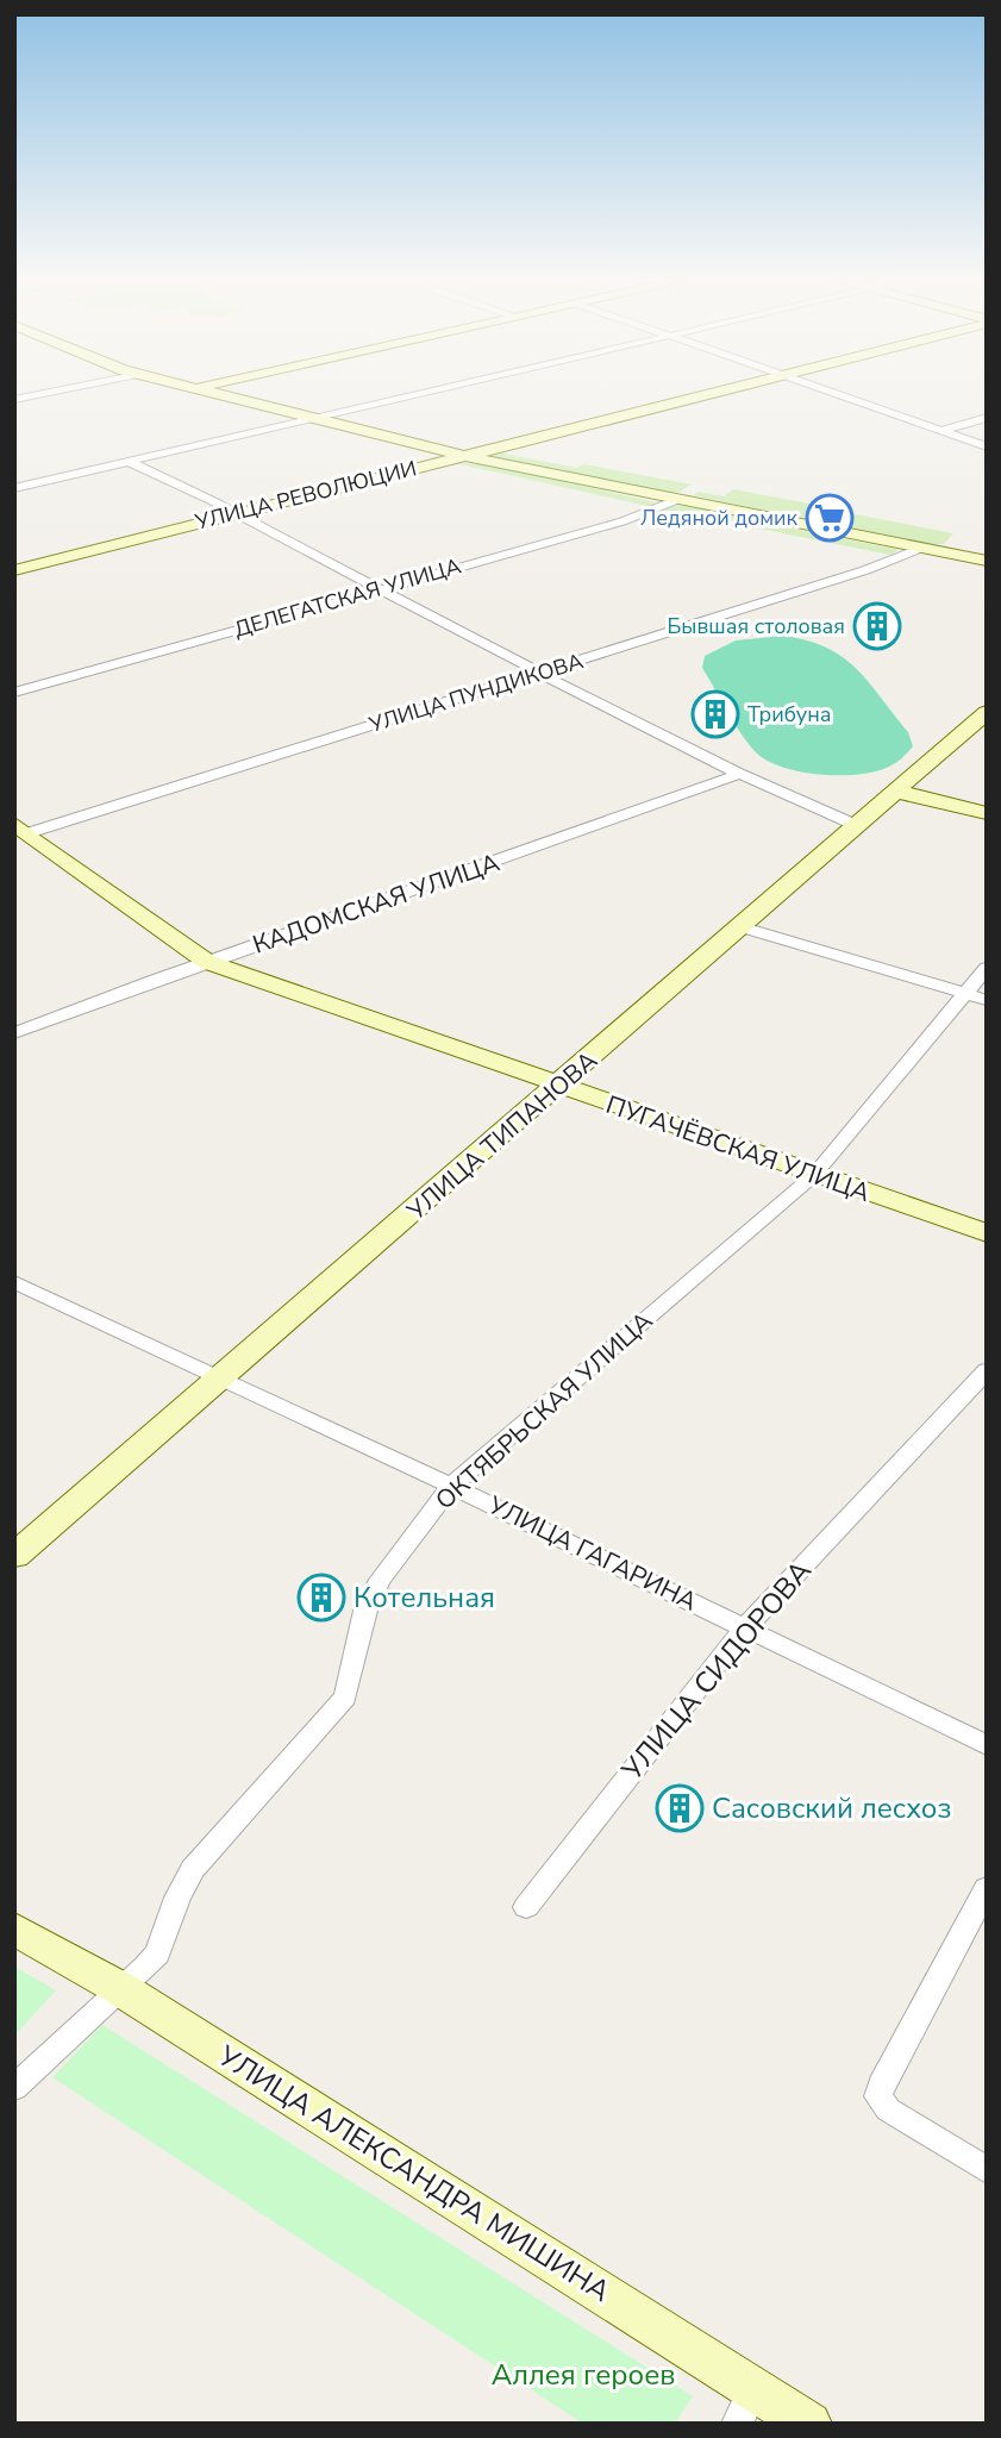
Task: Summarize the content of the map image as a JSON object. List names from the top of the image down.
{
  "streets": {
    "street": [
      "УЛИЦА РЕВОЛЮЦИИ",
      "ДЕЛЕГАТСКАЯ УЛИЦА",
      "УЛИЦА ПУНДИКОВА",
      "КАДОМСКАЯ УЛИЦА",
      "УЛИЦА ТИПАНОВА",
      "ПУГАЧЁВСКАЯ УЛИЦА",
      "ОКТЯБРЬСКАЯ УЛИЦА",
      "УЛИЦА ГАГАРИНА",
      "УЛИЦА СИДОРОВА",
      "УЛИЦА АЛЕКСАНДРА МИШИНА"
    ]
  },
  "crossings": [
    ["УЛИЦА ПУНДИКОВА", "ПУГАЧЁВСКАЯ УЛИЦА"],
    ["КАДОМСКАЯ УЛИЦА", "ПУГАЧЁВСКАЯ УЛИЦА"],
    ["УЛИЦА ТИПАНОВА", "ПУГАЧЁВСКАЯ УЛИЦА"],
    ["УЛИЦА ТИПАНОВА", "УЛИЦА ГАГАРИНА"],
    ["ПУГАЧЁВСКАЯ УЛИЦА", "ОКТЯБРЬСКАЯ УЛИЦА"],
    ["ОКТЯБРЬСКАЯ УЛИЦА", "УЛИЦА ГАГАРИНА"],
    ["ОКТЯБРЬСКАЯ УЛИЦА", "УЛИЦА АЛЕКСАНДРА МИШИНА"],
    ["УЛИЦА ГАГАРИНА", "УЛИЦА СИДОРОВА"]
  ],
  "parks": ["Аллея героев"],
  "places": {
    "supermarket": ["Ледяной домик"],
    "building": [
      "Бывшая столовая",
      "Трибуна",
      "Котельная",
      "Сасовский лесхоз"
    ]
  }
}
